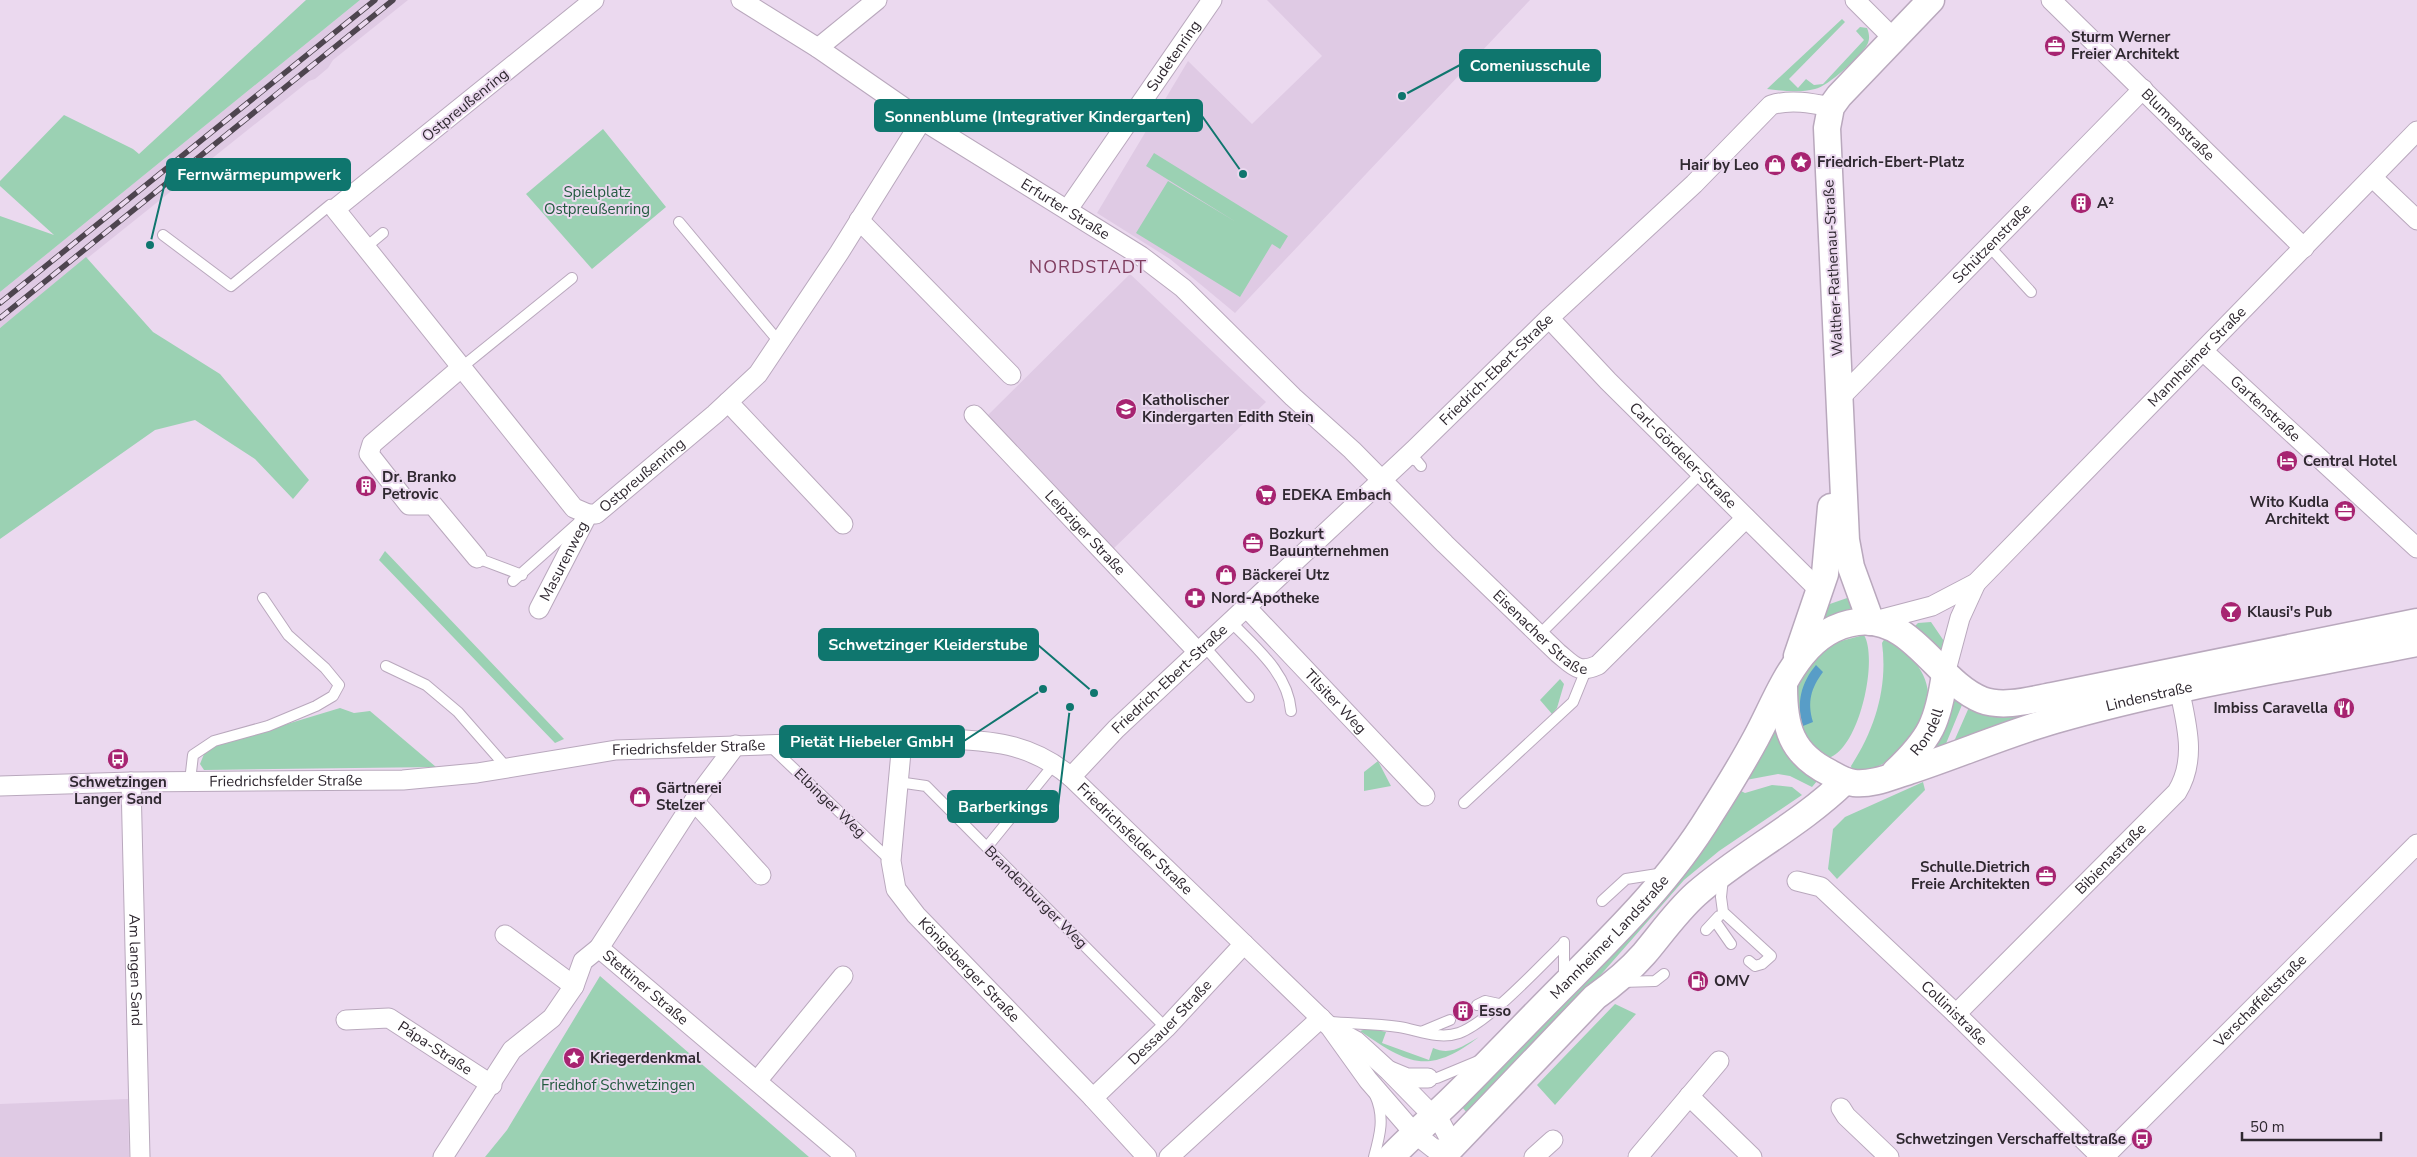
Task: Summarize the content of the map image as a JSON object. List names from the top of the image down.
{
  "streets": {
    "main road": [
      "Walther-Rathenau-Straße",
      "Lindenstraße",
      "Rondell",
      "Mannheimer Landstraße"
    ],
    "street": [
      "Sudetenring",
      "Ostpreußenring",
      "Blumenstraße",
      "Erfurter Straße",
      "Schützenstraße",
      "Mannheimer Straße",
      "Friedrich-Ebert-Straße",
      "Gartenstraße",
      "Carl-Gördeler-Straße",
      "Leipziger Straße",
      "Masurenweg",
      "Eisenacher Straße",
      "Tilsiter Weg",
      "Friedrichsfelder Straße",
      "Bibienastraße",
      "Am langen Sand",
      "Königsberger Straße",
      "Stettiner Straße",
      "Verschaffeltstraße",
      "Collinistraße",
      "Dessauer Straße",
      "Pápa-Straße"
    ],
    "lane": ["Elbinger Weg", "Brandenburger Weg"]
  },
  "crossings": [
    ["Sudetenring", "Erfurter Straße"],
    ["Ostpreußenring", "Erfurter Straße"],
    ["Ostpreußenring", "Masurenweg"],
    ["Blumenstraße", "Schützenstraße"],
    ["Blumenstraße", "Mannheimer Straße"],
    ["Erfurter Straße", "Friedrich-Ebert-Straße"],
    ["Erfurter Straße", "Eisenacher Straße"],
    ["Schützenstraße", "Walther-Rathenau-Straße"],
    ["Walther-Rathenau-Straße", "Mannheimer Straße"],
    ["Walther-Rathenau-Straße", "Friedrich-Ebert-Straße"],
    ["Walther-Rathenau-Straße", "Carl-Gördeler-Straße"],
    ["Walther-Rathenau-Straße", "Lindenstraße"],
    ["Walther-Rathenau-Straße", "Rondell"],
    ["Walther-Rathenau-Straße", "Mannheimer Landstraße"],
    ["Mannheimer Straße", "Gartenstraße"],
    ["Mannheimer Straße", "Lindenstraße"],
    ["Mannheimer Straße", "Rondell"],
    ["Mannheimer Straße", "Mannheimer Landstraße"],
    ["Friedrich-Ebert-Straße", "Carl-Gördeler-Straße"],
    ["Friedrich-Ebert-Straße", "Leipziger Straße"],
    ["Friedrich-Ebert-Straße", "Eisenacher Straße"],
    ["Friedrich-Ebert-Straße", "Tilsiter Weg"],
    ["Friedrich-Ebert-Straße", "Friedrichsfelder Straße"],
    ["Carl-Gördeler-Straße", "Eisenacher Straße"],
    ["Carl-Gördeler-Straße", "Rondell"],
    ["Lindenstraße", "Rondell"],
    ["Lindenstraße", "Bibienastraße"],
    ["Lindenstraße", "Mannheimer Landstraße"],
    ["Rondell", "Mannheimer Landstraße"],
    ["Friedrichsfelder Straße", "Elbinger Weg"],
    ["Friedrichsfelder Straße", "Mannheimer Landstraße"],
    ["Friedrichsfelder Straße", "Am langen Sand"],
    ["Friedrichsfelder Straße", "Königsberger Straße"],
    ["Friedrichsfelder Straße", "Stettiner Straße"],
    ["Friedrichsfelder Straße", "Dessauer Straße"],
    ["Elbinger Weg", "Königsberger Straße"],
    ["Bibienastraße", "Collinistraße"],
    ["Brandenburger Weg", "Königsberger Straße"],
    ["Brandenburger Weg", "Dessauer Straße"],
    ["Königsberger Straße", "Dessauer Straße"],
    ["Verschaffeltstraße", "Collinistraße"]
  ],
  "districts": ["NORDSTADT"],
  "parks": ["Spielplatz Ostpreußenring", "Friedhof Schwetzingen"],
  "places": {
    "office": [
      "Sturm Werner Freier Architekt",
      "Wito Kudla Architekt",
      "Bozkurt Bauunternehmen",
      "Schulle.Dietrich Freie Architekten"
    ],
    "other": [
      "Comeniusschule",
      "Sonnenblume (Integrativer Kindergarten)",
      "Fernwärmepumpwerk",
      "Pietät Hiebeler GmbH",
      "Schwetzinger Kleiderstube",
      "Barberkings"
    ],
    "place": ["Friedrich-Ebert-Platz", "Kriegerdenkmal"],
    "shop": ["Hair by Leo", "Bäckerei Utz", "Gärtnerei Stelzer"],
    "building": ["A²", "Dr. Branko Petrovic", "Esso"],
    "school or university": ["Katholischer Kindergarten Edith Stein"],
    "hotel": ["Central Hotel"],
    "supermarket": ["EDEKA Embach"],
    "pharmacy": ["Nord-Apotheke"],
    "bar": ["Klausi's Pub"],
    "restaurant": ["Imbiss Caravella"],
    "bus stop": ["Schwetzingen Langer Sand", "Schwetzingen Verschaffeltstraße"],
    "fuel station": ["OMV"]
  },
  "scale_bar": "50 m"
}
